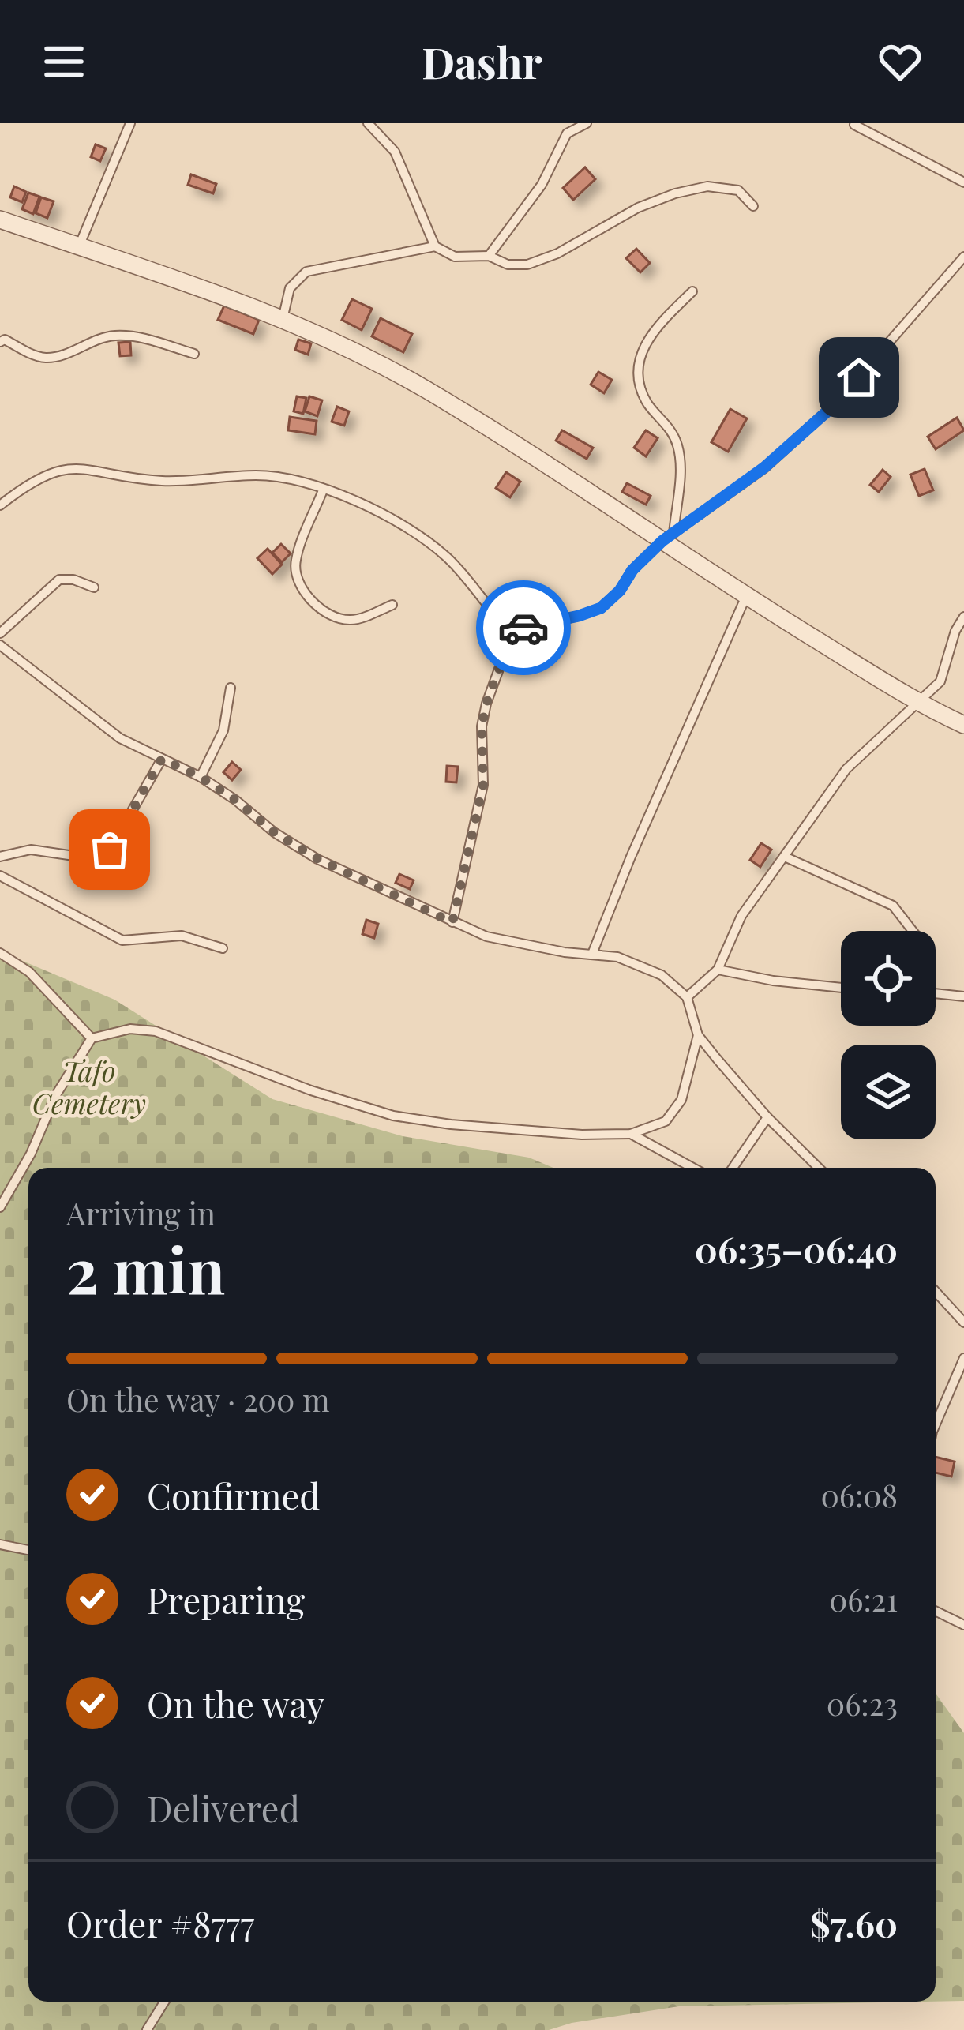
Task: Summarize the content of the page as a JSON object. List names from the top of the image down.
{
  "parks": ["Tafo Cemetery"],
  "page": {
    "header": "Dashr",
    "heading": ["2 min", "Arriving in", "06:35–06:40"],
    "panel": ["Order #8777", "$7.60"],
    "bar": "On the way · 200 m",
    "list": [
      ["Confirmed", "06:08"],
      ["Preparing", "06:21"],
      ["On the way", "06:23"],
      "Delivered"
    ]
  }
}
